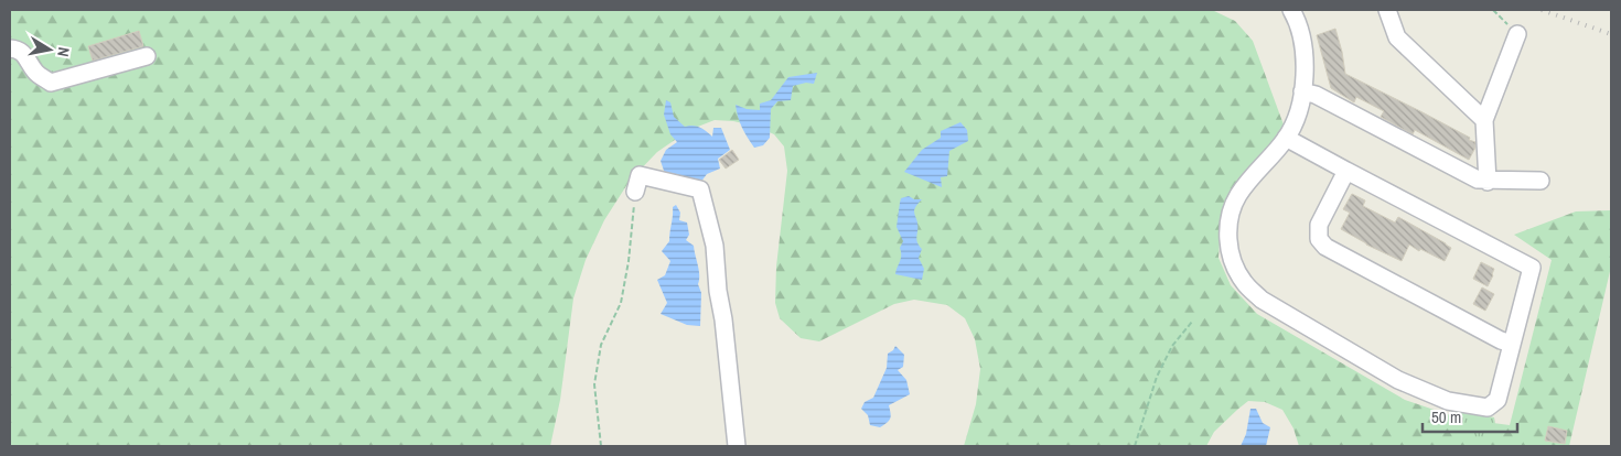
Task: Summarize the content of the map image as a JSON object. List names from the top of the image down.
{
  "scale_bar": "50 m",
  "north": "right"
}
